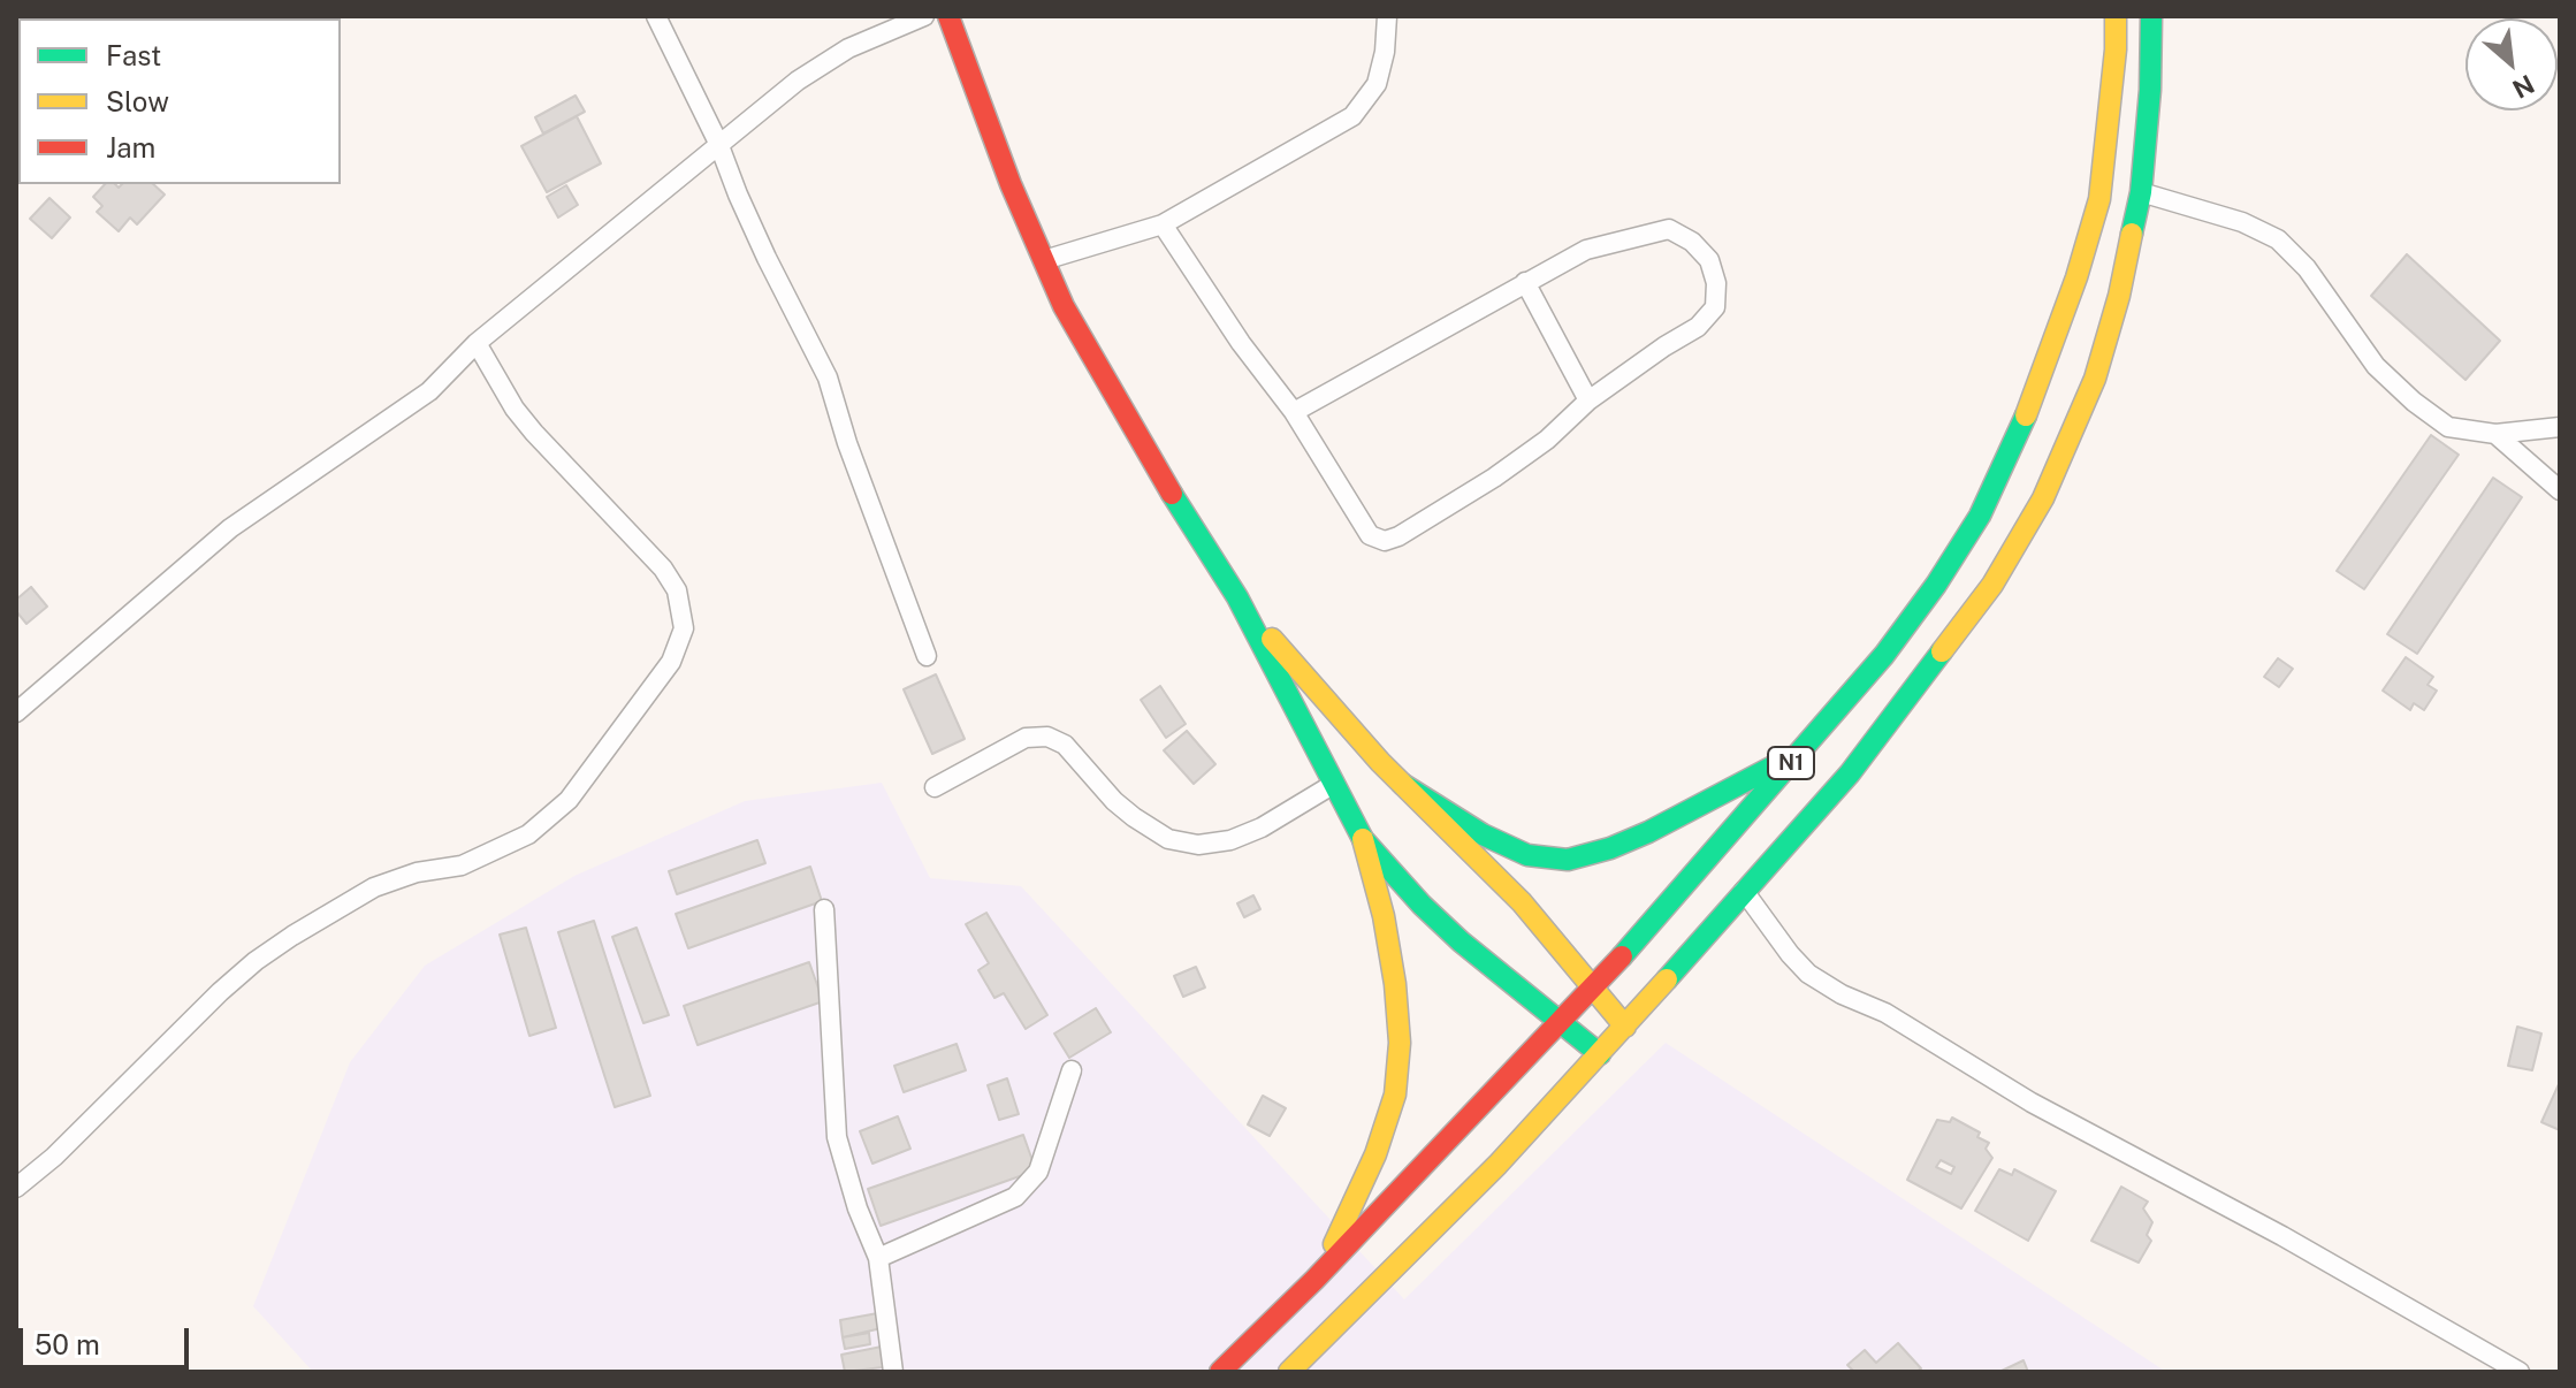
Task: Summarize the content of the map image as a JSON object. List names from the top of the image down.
{
  "streets": {
    "main road": ["N1"]
  },
  "legend": ["Fast", "Slow", "Jam"],
  "scale_bar": "50 m",
  "north": "bottom right"
}
